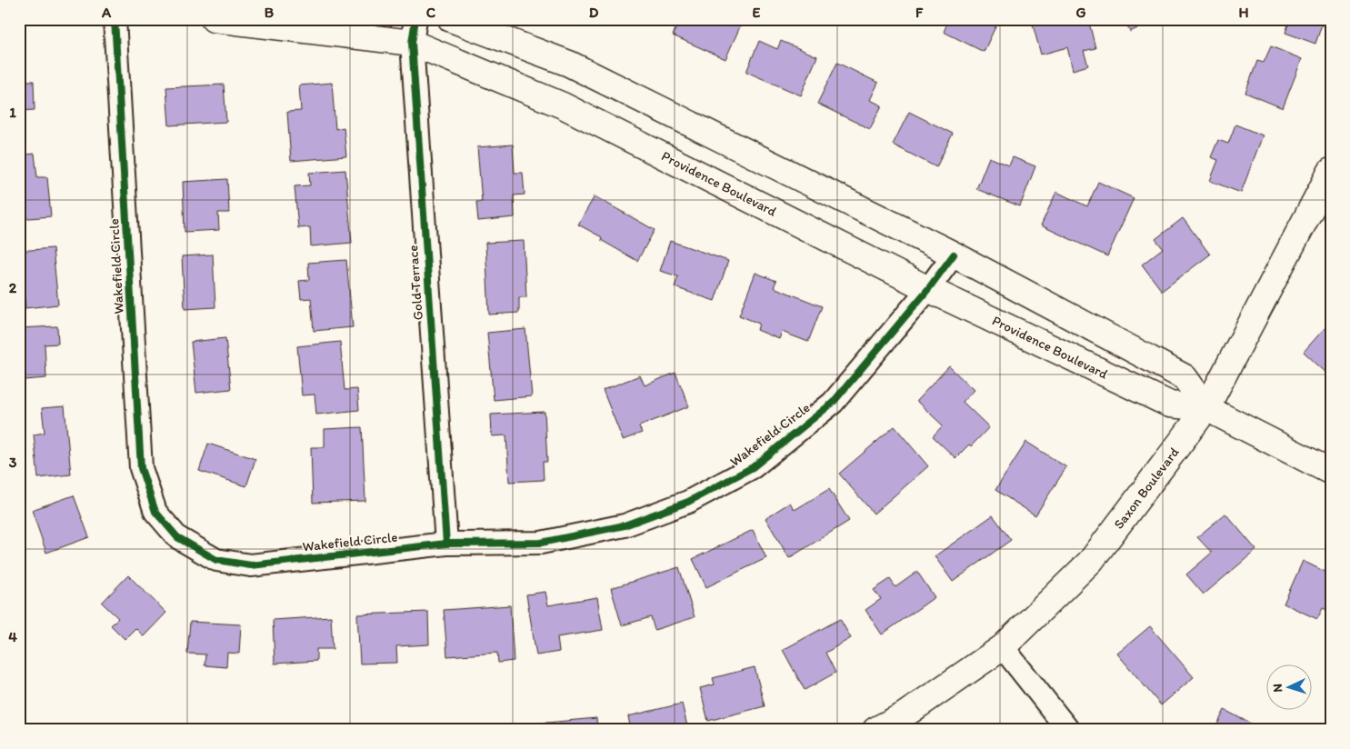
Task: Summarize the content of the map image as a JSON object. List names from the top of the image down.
{
  "streets": {
    "main road": ["Providence Boulevard", "Saxon Boulevard"],
    "street": ["Wakefield Circle", "Gold Terrace"]
  },
  "crossings": [
    ["Providence Boulevard", "Wakefield Circle"],
    ["Providence Boulevard", "Gold Terrace"],
    ["Providence Boulevard", "Saxon Boulevard"],
    ["Wakefield Circle", "Gold Terrace"]
  ],
  "north": "left",
  "grid": {
    "columns": [
      "A",
      "B",
      "C",
      "D",
      "E",
      "F",
      "G",
      "H"
    ],
    "rows": [
      "1",
      "2",
      "3",
      "4"
    ]
  }
}
